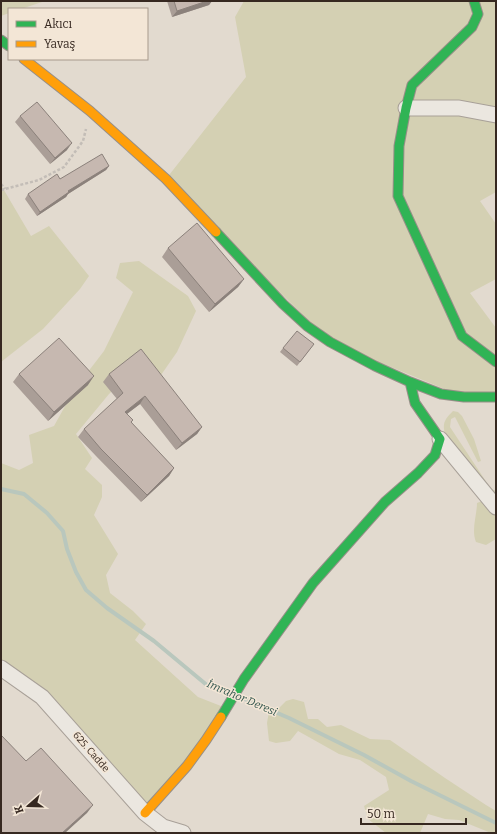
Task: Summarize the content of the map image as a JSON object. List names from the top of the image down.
{
  "streets": {
    "street": ["625. Cadde"]
  },
  "water": ["İmrahor Deresi"],
  "legend": ["Akıcı", "Yavaş"],
  "scale_bar": "50 m",
  "north": "left"
}
